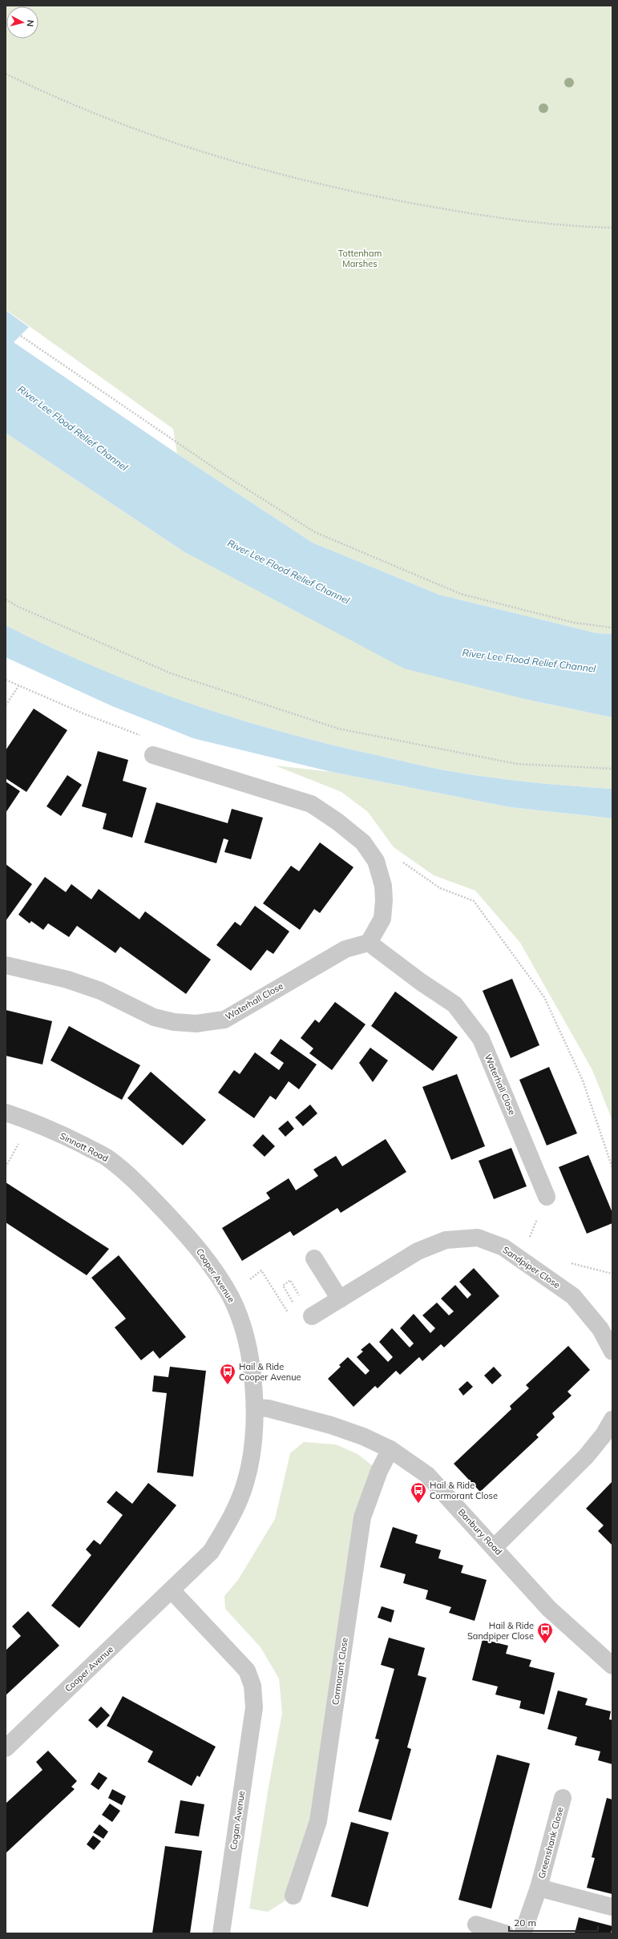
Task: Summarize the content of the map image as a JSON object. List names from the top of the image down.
{
  "streets": {
    "street": [
      "Waterhall Close",
      "Sinnott Road",
      "Sandpiper Close",
      "Cooper Avenue",
      "Banbury Road",
      "Cormorant Close",
      "Cogan Avenue",
      "Greenshank Close"
    ]
  },
  "crossings": [
    ["Sinnott Road", "Cooper Avenue"],
    ["Cooper Avenue", "Banbury Road"],
    ["Cooper Avenue", "Cogan Avenue"],
    ["Banbury Road", "Cormorant Close"]
  ],
  "water": ["River Lee Flood Relief Channel"],
  "parks": ["Tottenham Marshes"],
  "places": {
    "bus stop": ["Hail & Ride Cooper Avenue", "Hail & Ride Cormorant Close", "Hail & Ride Sandpiper Close"]
  },
  "scale_bar": "20 m",
  "north": "right"
}
